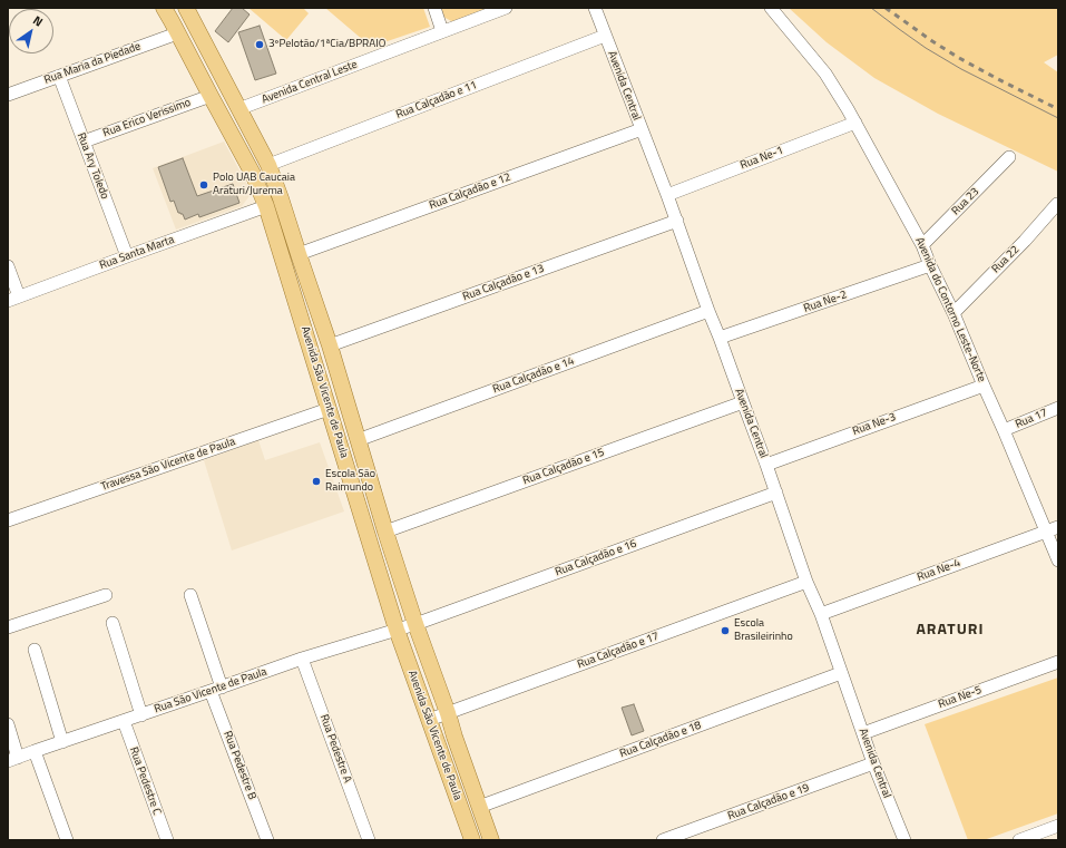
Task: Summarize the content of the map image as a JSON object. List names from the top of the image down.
{
  "streets": {
    "main road": ["Avenida São Vicente de Paula"],
    "street": [
      "Rua Maria da Piedade",
      "Avenida Central Leste",
      "Avenida Central",
      "Rua Calçadão e 11",
      "Rua Erico Verissimo",
      "Rua Ne-1",
      "Rua Ary Toledo",
      "Rua Calçadão e 12",
      "Rua 23",
      "Rua Santa Marta",
      "Rua 22",
      "Rua Calçadão e 13",
      "Rua Ne-2",
      "Avenida do Contorno Leste-Norte",
      "Rua Calçadão e 14",
      "Rua 17",
      "Rua Ne-3",
      "Travessa São Vicente de Paula",
      "Rua Calçadão e 15",
      "Rua Calçadão e 16",
      "Rua Ne-4",
      "Rua Calçadão e 17",
      "Rua São Vicente de Paula",
      "Rua Ne-5",
      "Rua Calçadão e 18",
      "Rua Pedestre A",
      "Rua Pedestre B",
      "Rua Pedestre C",
      "Rua Calçadão e 19"
    ]
  },
  "crossings": [
    ["Rua Maria da Piedade", "Rua Ary Toledo"],
    ["Rua Maria da Piedade", "Avenida São Vicente de Paula"],
    ["Avenida Central Leste", "Avenida São Vicente de Paula"],
    ["Avenida Central", "Rua Calçadão e 11"],
    ["Avenida Central", "Rua Ne-1"],
    ["Avenida Central", "Rua Calçadão e 12"],
    ["Avenida Central", "Rua Calçadão e 13"],
    ["Avenida Central", "Rua Ne-2"],
    ["Avenida Central", "Rua Calçadão e 14"],
    ["Avenida Central", "Rua Ne-3"],
    ["Avenida Central", "Rua Calçadão e 15"],
    ["Avenida Central", "Rua Calçadão e 16"],
    ["Avenida Central", "Rua Ne-4"],
    ["Avenida Central", "Rua Calçadão e 17"],
    ["Avenida Central", "Rua Ne-5"],
    ["Avenida Central", "Rua Calçadão e 18"],
    ["Avenida Central", "Rua Calçadão e 19"],
    ["Rua Calçadão e 11", "Avenida São Vicente de Paula"],
    ["Rua Erico Verissimo", "Rua Ary Toledo"],
    ["Rua Erico Verissimo", "Avenida São Vicente de Paula"],
    ["Rua Ne-1", "Avenida do Contorno Leste-Norte"],
    ["Rua Ary Toledo", "Rua Santa Marta"],
    ["Rua Calçadão e 12", "Avenida São Vicente de Paula"],
    ["Rua 23", "Avenida do Contorno Leste-Norte"],
    ["Rua Santa Marta", "Avenida São Vicente de Paula"],
    ["Rua 22", "Avenida do Contorno Leste-Norte"],
    ["Rua Calçadão e 13", "Avenida São Vicente de Paula"],
    ["Rua Ne-2", "Avenida do Contorno Leste-Norte"],
    ["Avenida do Contorno Leste-Norte", "Rua 17"],
    ["Avenida do Contorno Leste-Norte", "Rua Ne-3"],
    ["Avenida do Contorno Leste-Norte", "Rua Ne-4"],
    ["Rua Calçadão e 14", "Avenida São Vicente de Paula"],
    ["Avenida São Vicente de Paula", "Travessa São Vicente de Paula"],
    ["Avenida São Vicente de Paula", "Rua Calçadão e 15"],
    ["Avenida São Vicente de Paula", "Rua Calçadão e 16"],
    ["Avenida São Vicente de Paula", "Rua Calçadão e 17"],
    ["Avenida São Vicente de Paula", "Rua São Vicente de Paula"],
    ["Avenida São Vicente de Paula", "Rua Calçadão e 18"],
    ["Rua Calçadão e 16", "Rua São Vicente de Paula"],
    ["Rua São Vicente de Paula", "Rua Pedestre A"],
    ["Rua São Vicente de Paula", "Rua Pedestre B"],
    ["Rua São Vicente de Paula", "Rua Pedestre C"]
  ],
  "districts": ["ARATURI"],
  "places": [
    "3ºPelotão/1ªCia/BPRAIO",
    "Polo UAB Caucaia Araturi/Jurema",
    "Escola São Raimundo",
    "Escola Brasileirinho"
  ],
  "north": "top right"
}
